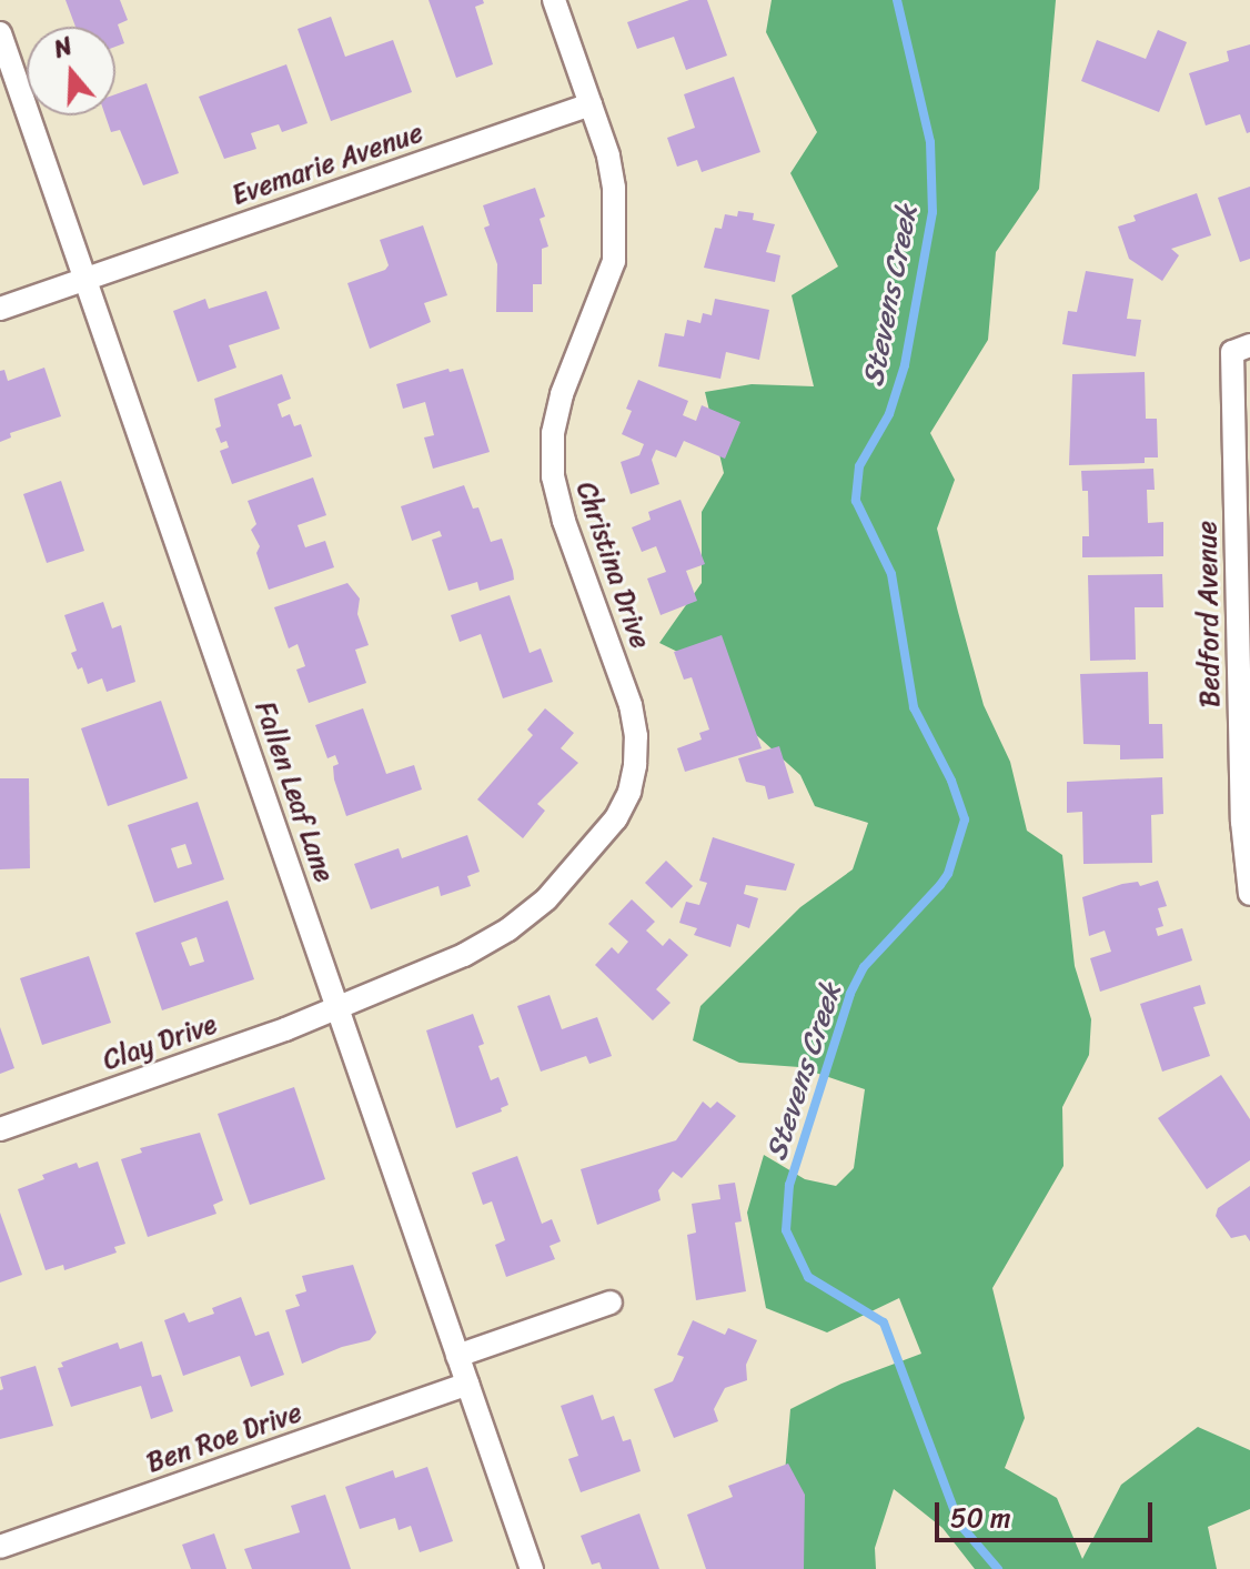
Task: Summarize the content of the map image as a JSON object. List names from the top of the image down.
{
  "streets": {
    "street": [
      "Evemarie Avenue",
      "Christina Drive",
      "Bedford Avenue",
      "Fallen Leaf Lane",
      "Clay Drive",
      "Ben Roe Drive"
    ]
  },
  "crossings": [
    ["Evemarie Avenue", "Christina Drive"],
    ["Evemarie Avenue", "Fallen Leaf Lane"],
    ["Christina Drive", "Fallen Leaf Lane"],
    ["Christina Drive", "Clay Drive"],
    ["Fallen Leaf Lane", "Clay Drive"],
    ["Fallen Leaf Lane", "Ben Roe Drive"]
  ],
  "water": ["Stevens Creek"],
  "scale_bar": "50 m",
  "north": "top"
}
